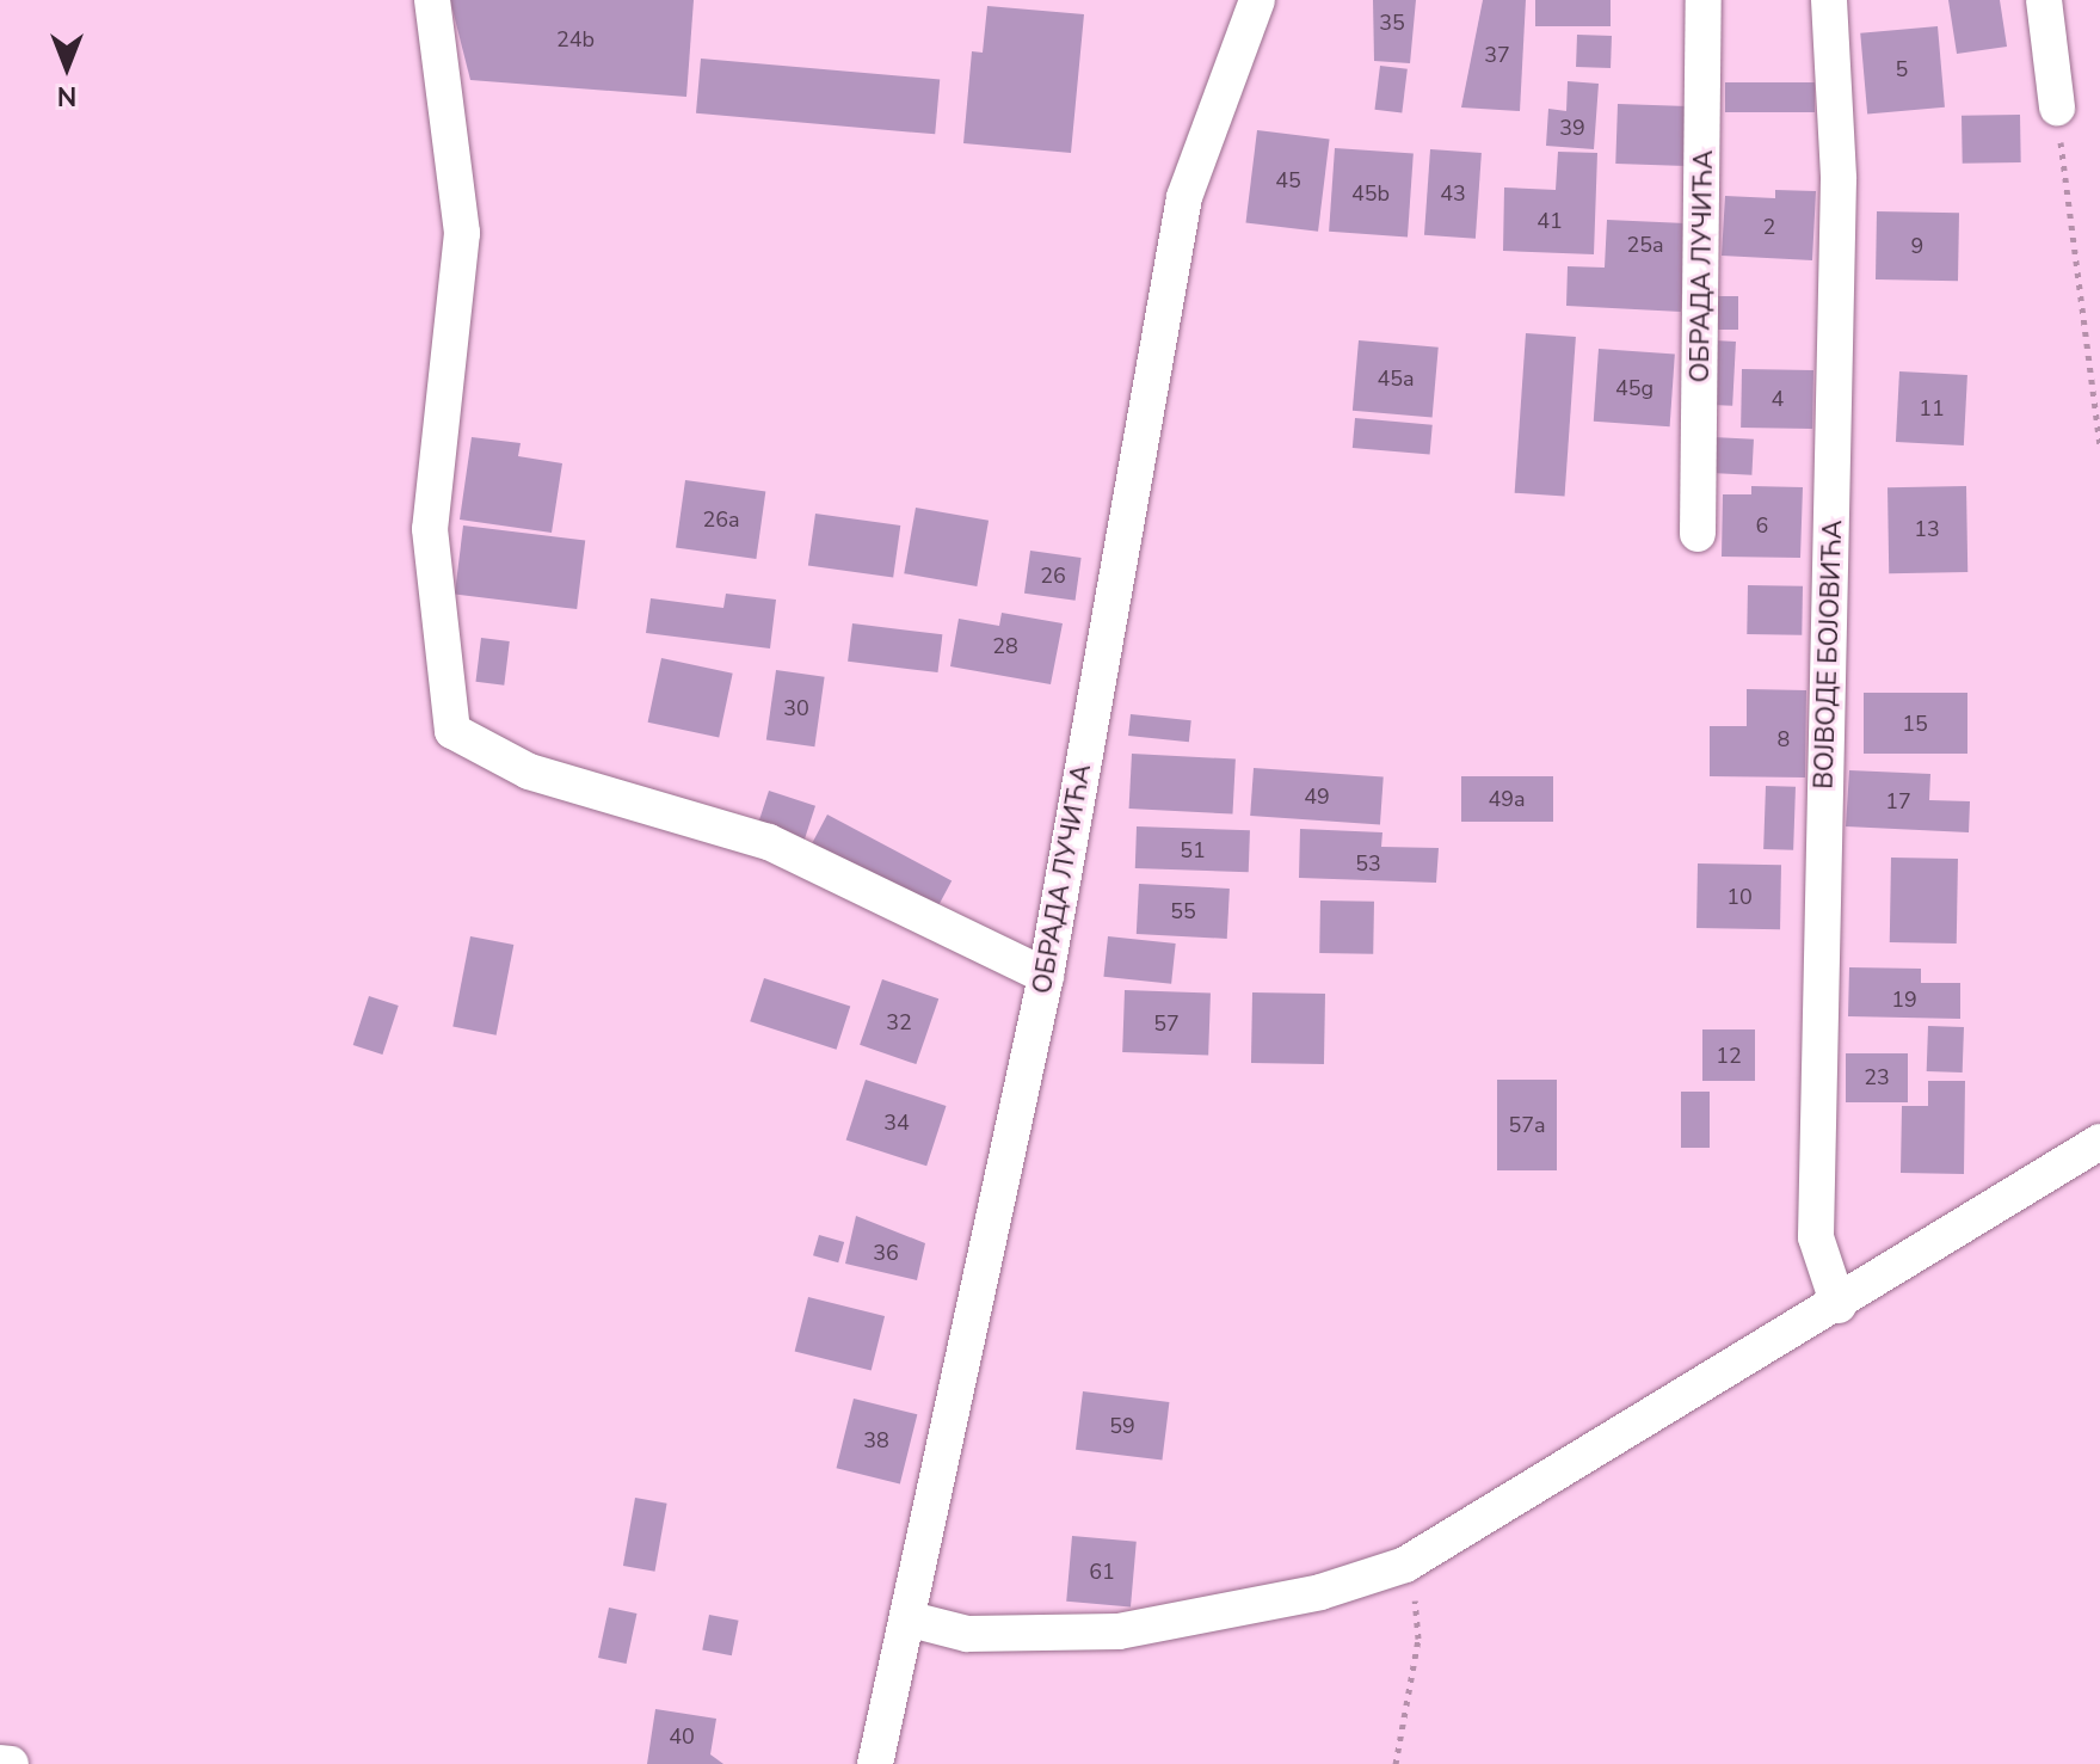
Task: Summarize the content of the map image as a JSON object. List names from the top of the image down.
{
  "streets": {
    "street": ["ОБРАДА ЛУЧИЋА", "ВОЈВОДЕ БОЈОВИЋА"]
  },
  "house_numbers": [
    "35",
    "24b",
    "37",
    "5",
    "39",
    "45",
    "45b",
    "43",
    "41",
    "2",
    "25a",
    "9",
    "45a",
    "45g",
    "4",
    "11",
    "26a",
    "6",
    "13",
    "26",
    "28",
    "30",
    "15",
    "8",
    "49",
    "49a",
    "17",
    "51",
    "53",
    "10",
    "55",
    "19",
    "32",
    "57",
    "12",
    "23",
    "34",
    "57a",
    "36",
    "59",
    "38",
    "61",
    "40"
  ],
  "north": "bottom"
}
